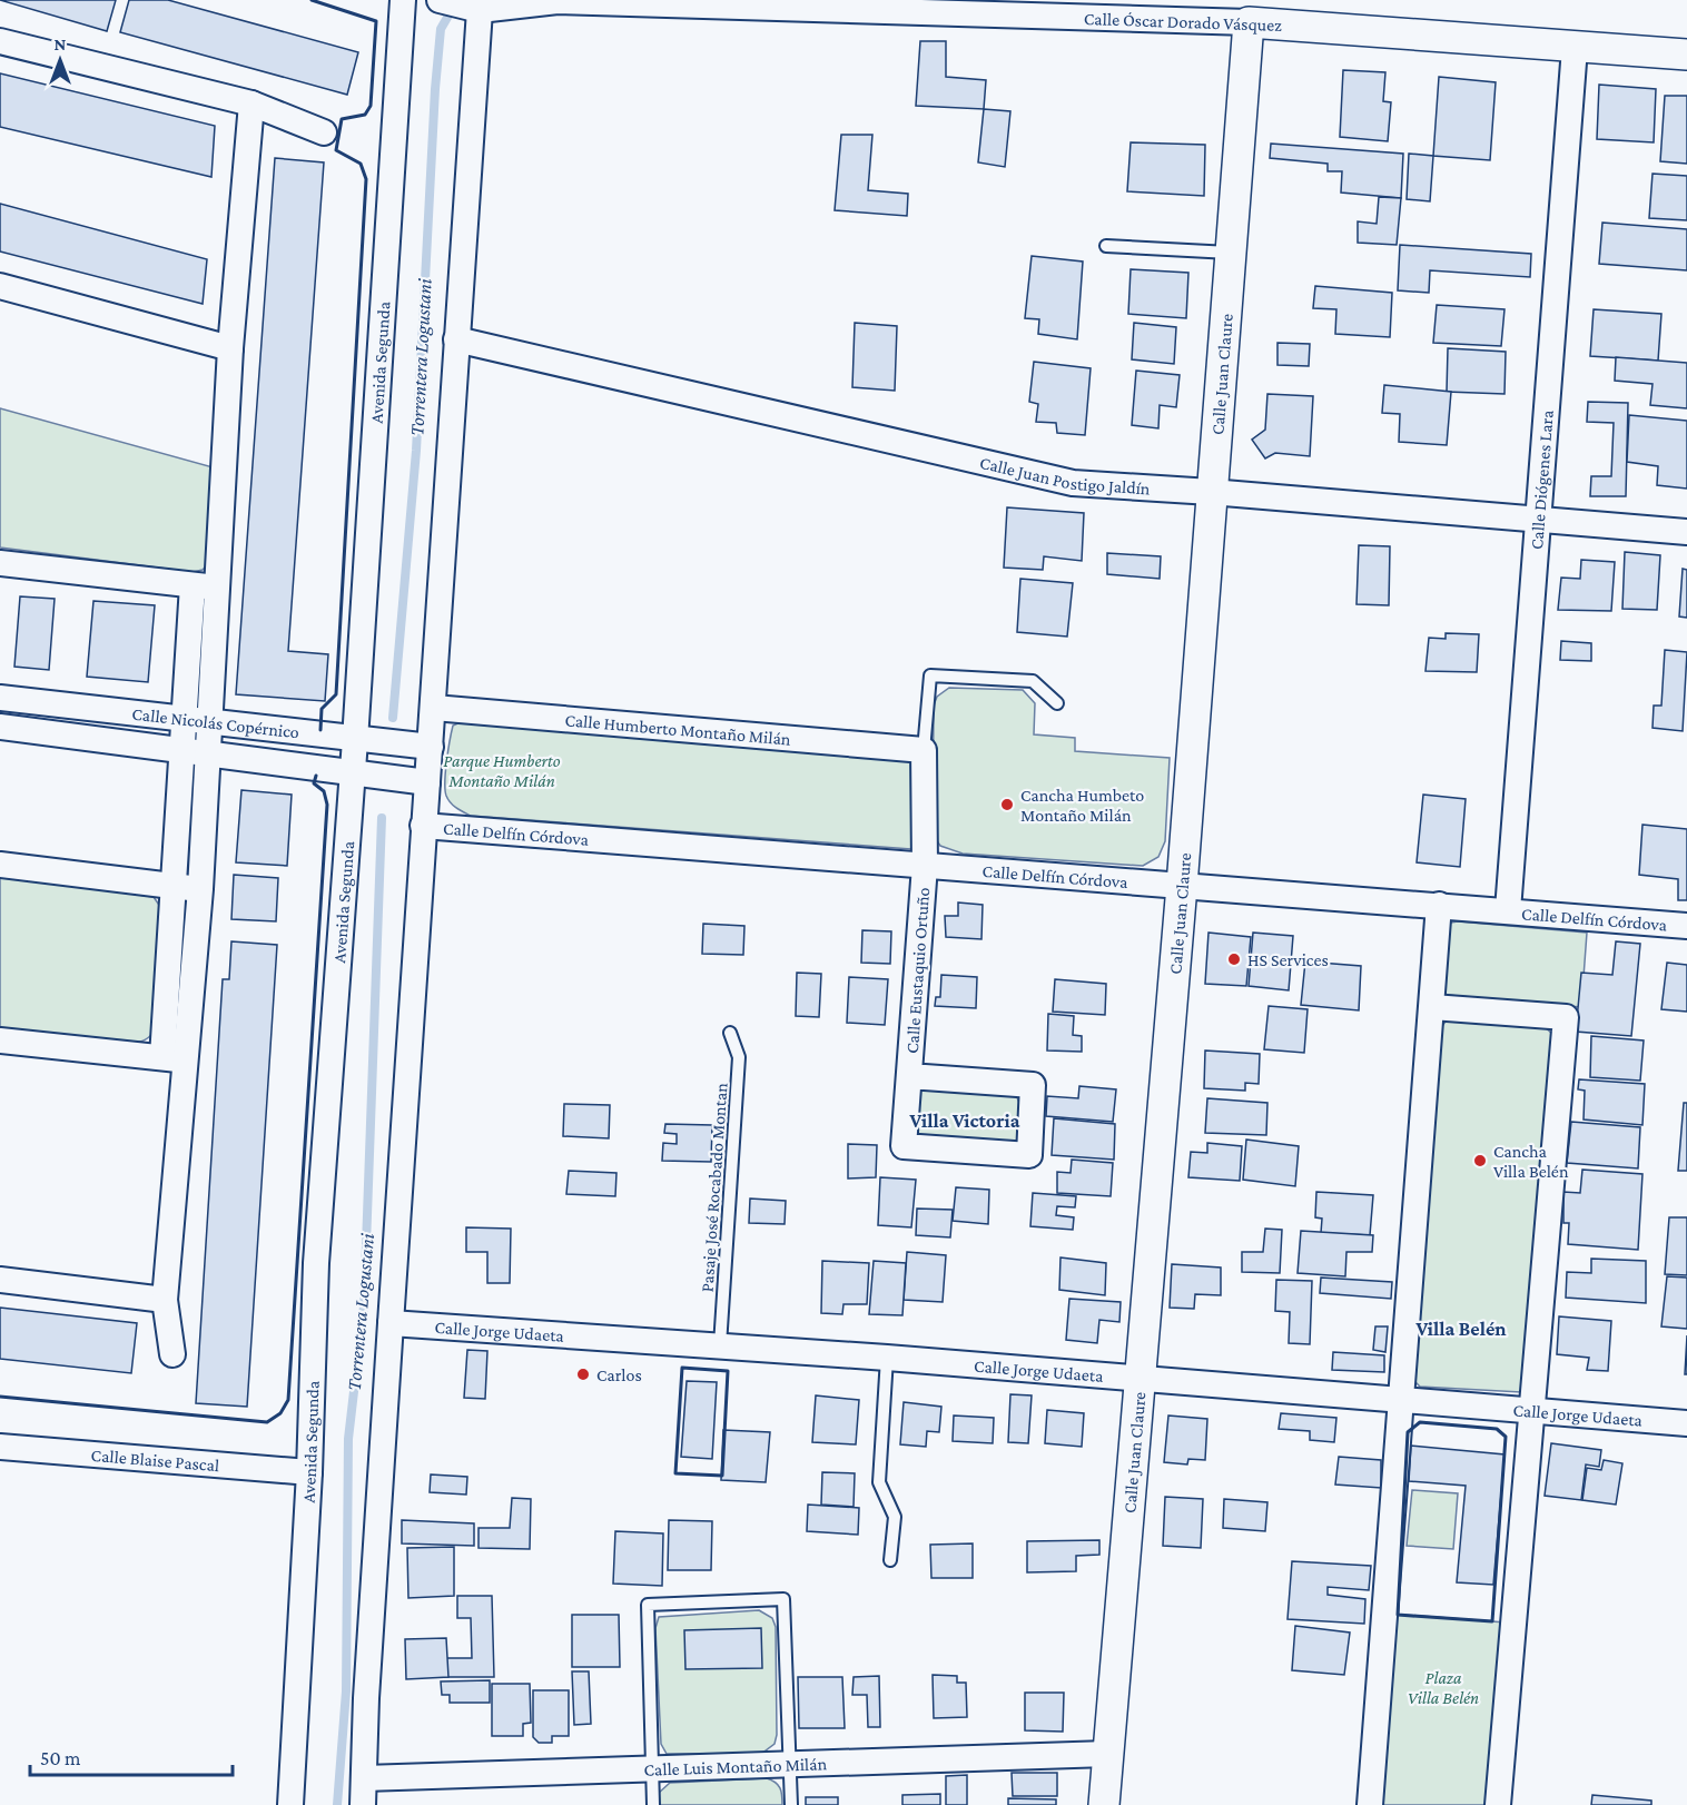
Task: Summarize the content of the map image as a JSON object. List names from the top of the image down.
{
  "streets": {
    "street": [
      "Calle Óscar Dorado Vásquez",
      "Avenida Segunda",
      "Calle Juan Claure",
      "Calle Juan Postigo Jaldín",
      "Calle Diógenes Lara",
      "Calle Nicolás Copérnico",
      "Calle Humberto Montaño Milán",
      "Calle Delfín Córdova",
      "Calle Eustaquio Ortuño",
      "Calle Jorge Udaeta",
      "Calle Blaise Pascal",
      "Calle Luis Montaño Milán"
    ],
    "lane": ["Pasaje José Rocabado Montan"]
  },
  "crossings": [
    ["Calle Óscar Dorado Vásquez", "Calle Juan Claure"],
    ["Calle Óscar Dorado Vásquez", "Calle Diógenes Lara"],
    ["Avenida Segunda", "Calle Nicolás Copérnico"],
    ["Avenida Segunda", "Calle Blaise Pascal"],
    ["Calle Juan Claure", "Calle Juan Postigo Jaldín"],
    ["Calle Juan Claure", "Calle Delfín Córdova"],
    ["Calle Juan Claure", "Calle Jorge Udaeta"],
    ["Calle Juan Claure", "Calle Luis Montaño Milán"],
    ["Calle Juan Postigo Jaldín", "Calle Diógenes Lara"],
    ["Calle Diógenes Lara", "Calle Delfín Córdova"],
    ["Calle Humberto Montaño Milán", "Calle Eustaquio Ortuño"],
    ["Calle Delfín Córdova", "Calle Eustaquio Ortuño"],
    ["Pasaje José Rocabado Montan", "Calle Jorge Udaeta"]
  ],
  "districts": ["Villa Victoria", "Villa Belén"],
  "water": ["Torrentera Logustani"],
  "parks": ["Parque Humberto Montaño Milán", "Plaza Villa Belén"],
  "places": [
    "Cancha Humbeto Montaño Milán",
    "HS Services",
    "Cancha Villa Belén",
    "Carlos"
  ],
  "scale_bar": "50 m",
  "north": "top"
}
